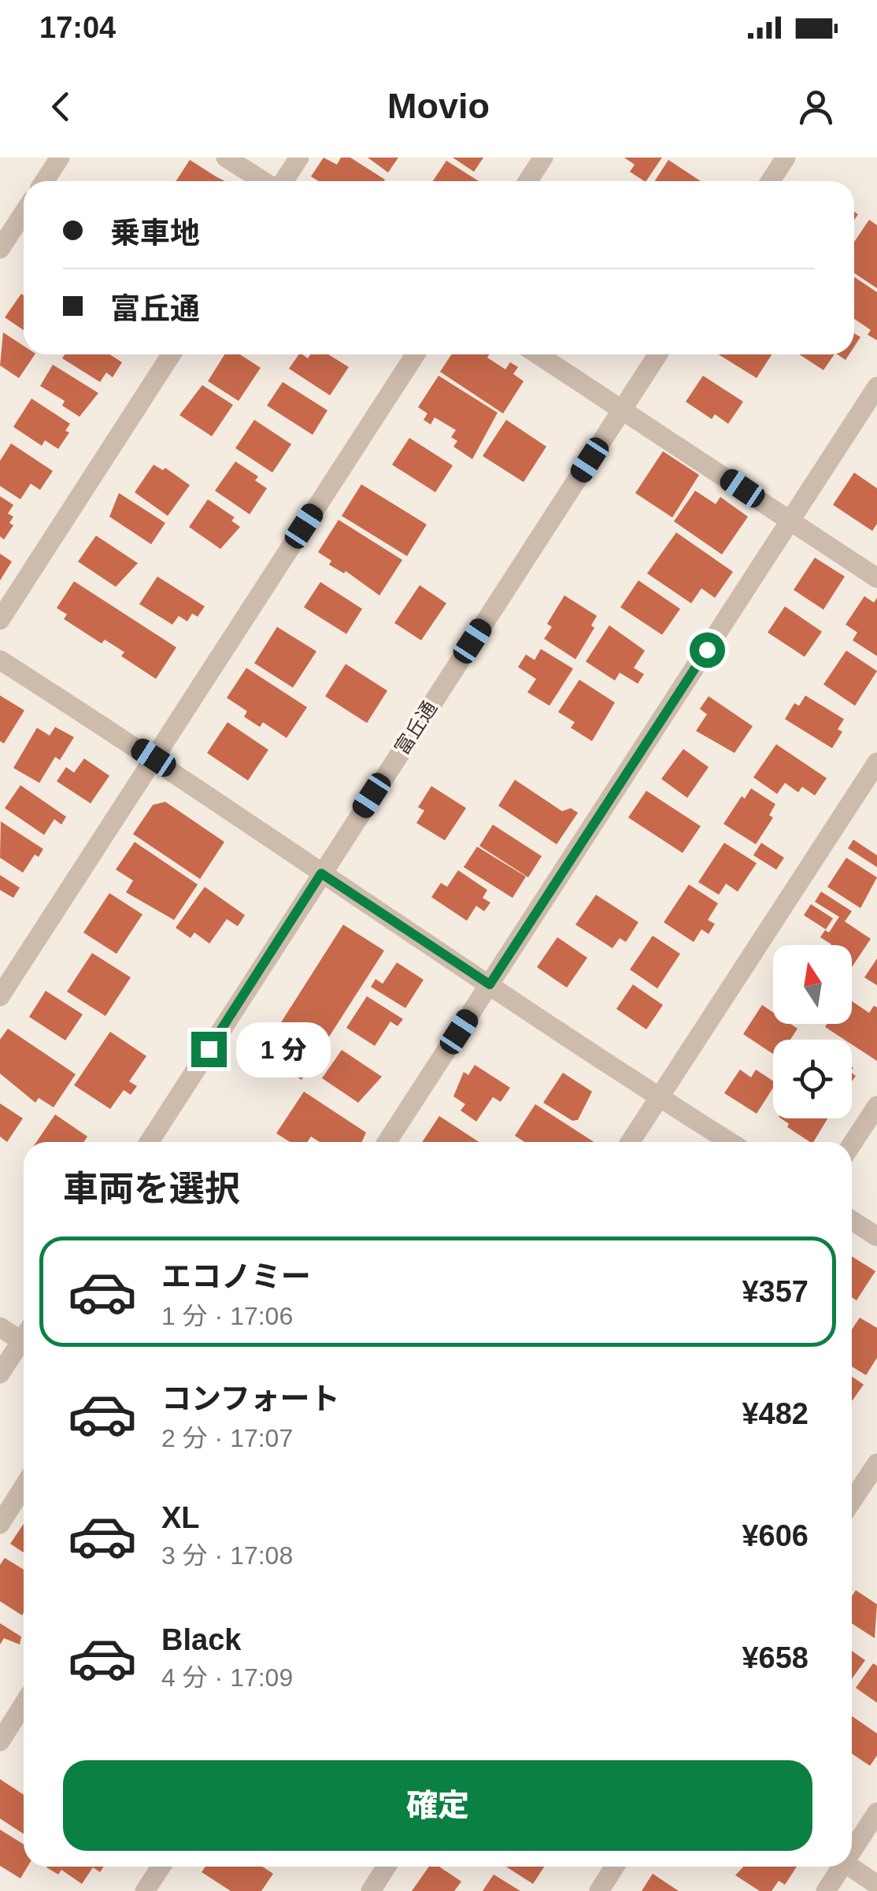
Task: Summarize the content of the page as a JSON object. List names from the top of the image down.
{
  "streets": {
    "street": ["富丘通"]
  },
  "north": "top",
  "page": {
    "status": "17:04",
    "header": "Movio",
    "banner": ["乗車地", "富丘通"],
    "bubble": "1 分",
    "heading": "車両を選択",
    "list": [
      {
        "name": "エコノミー",
        "note": "1 分 · 17:06",
        "value": "¥357"
      },
      {
        "name": "コンフォート",
        "note": "2 分 · 17:07",
        "value": "¥482"
      },
      {
        "name": "XL",
        "note": "3 分 · 17:08",
        "value": "¥606"
      },
      {
        "name": "Black",
        "note": "4 分 · 17:09",
        "value": "¥658"
      }
    ],
    "buttons": "確定"
  }
}
